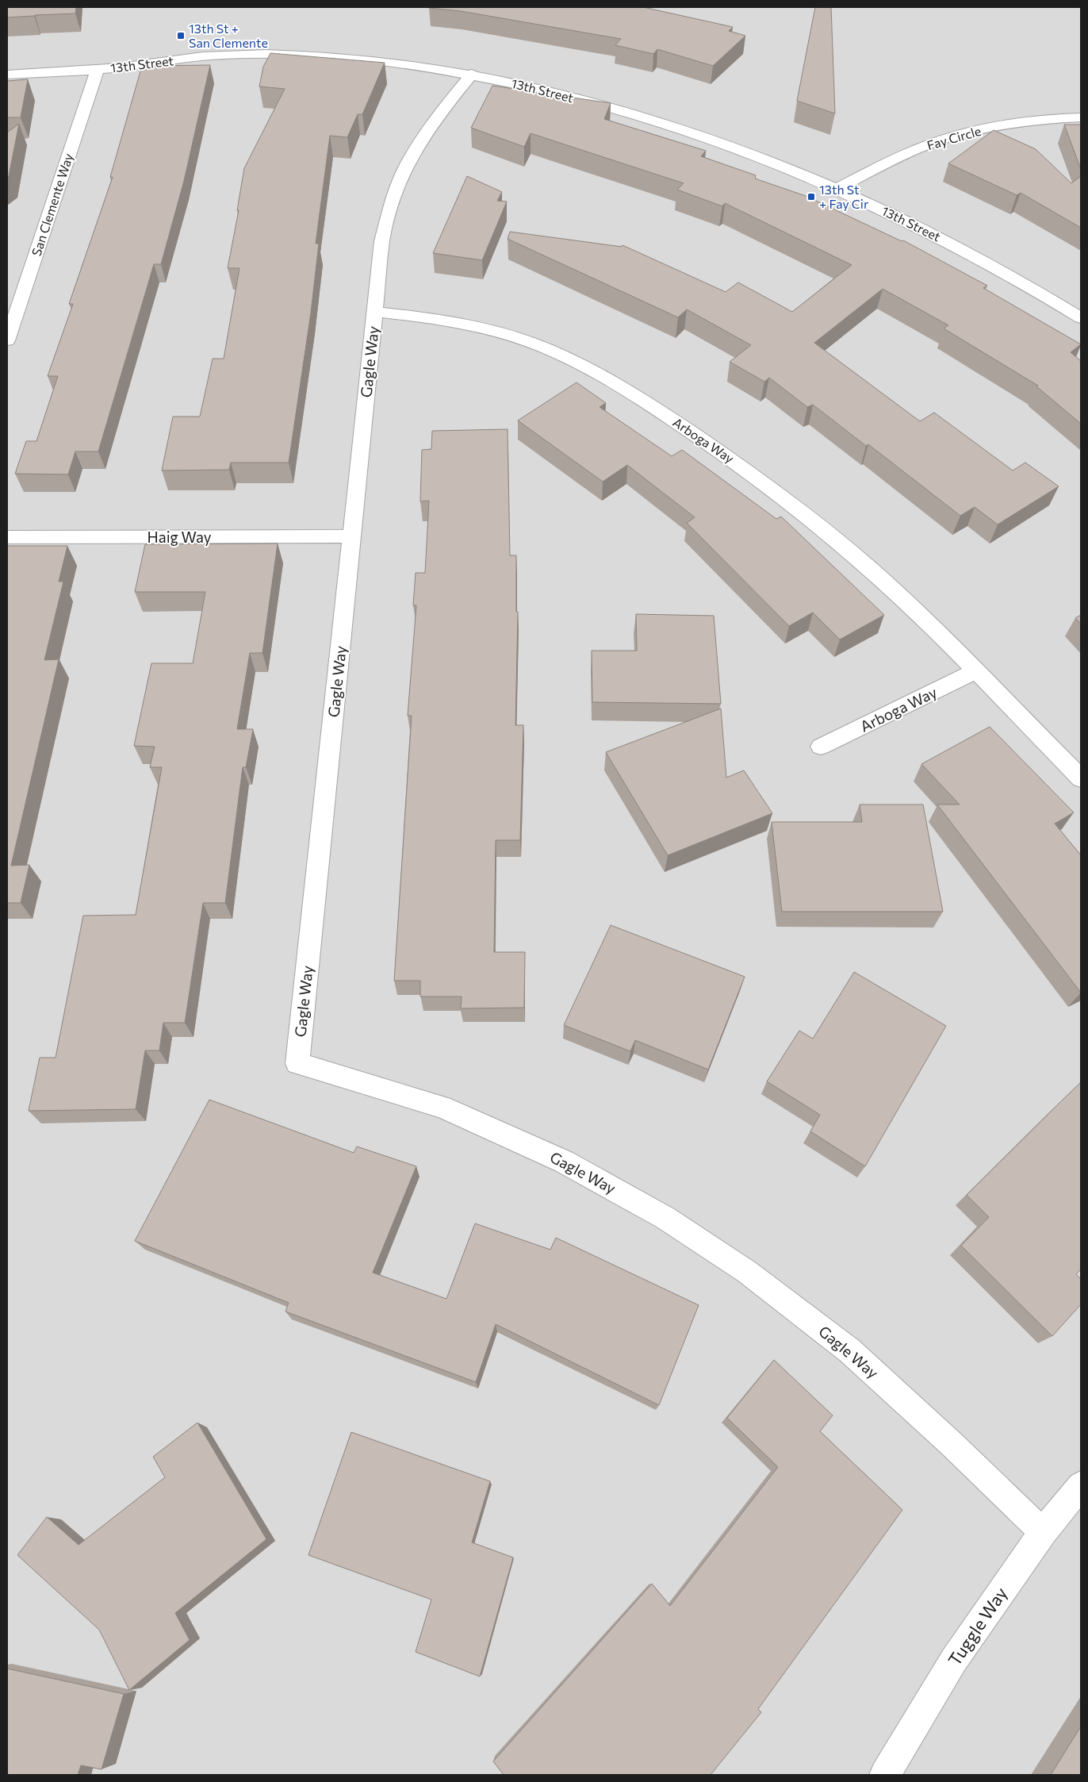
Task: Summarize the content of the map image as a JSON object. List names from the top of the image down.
{
  "streets": {
    "street": [
      "13th Street",
      "Fay Circle",
      "San Clemente Way",
      "Gagle Way",
      "Arboga Way",
      "Haig Way",
      "Tuggle Way"
    ]
  },
  "crossings": [
    ["13th Street", "Fay Circle"],
    ["13th Street", "San Clemente Way"],
    ["13th Street", "Gagle Way"],
    ["Gagle Way", "Arboga Way"],
    ["Gagle Way", "Haig Way"],
    ["Gagle Way", "Tuggle Way"]
  ],
  "places": {
    "transit": ["13th St + San Clemente", "13th St + Fay Cir"]
  }
}
